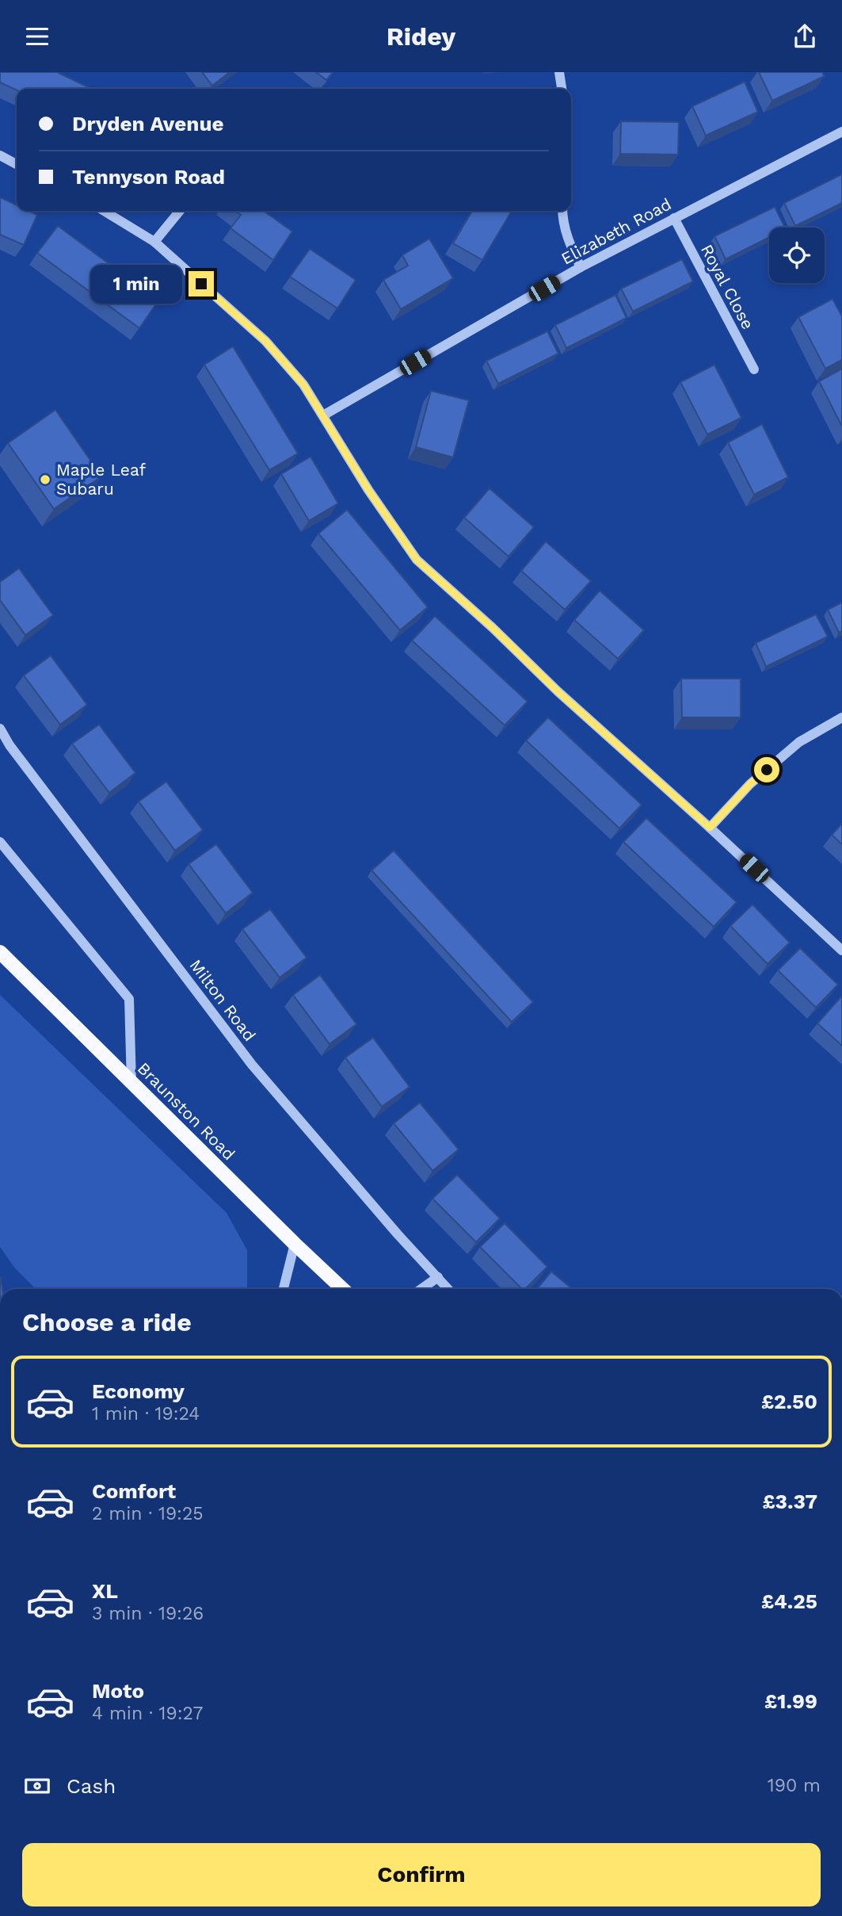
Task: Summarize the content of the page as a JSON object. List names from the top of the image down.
{
  "streets": {
    "main road": ["Braunston Road"],
    "street": ["Elizabeth Road", "Royal Close", "Milton Road"]
  },
  "crossings": [
    ["Elizabeth Road", "Royal Close"]
  ],
  "places": ["Maple Leaf Subaru"],
  "page": {
    "header": "Ridey",
    "banner": ["Dryden Avenue", "Tennyson Road"],
    "bubble": "1 min",
    "heading": "Choose a ride",
    "list": [
      {
        "name": "Economy",
        "note": "1 min · 19:24",
        "value": "£2.50"
      },
      {
        "name": "Comfort",
        "note": "2 min · 19:25",
        "value": "£3.37"
      },
      {
        "name": "XL",
        "note": "3 min · 19:26",
        "value": "£4.25"
      },
      {
        "name": "Moto",
        "note": "4 min · 19:27",
        "value": "£1.99"
      }
    ],
    "pay": ["Cash", "190 m"],
    "buttons": "Confirm"
  }
}
